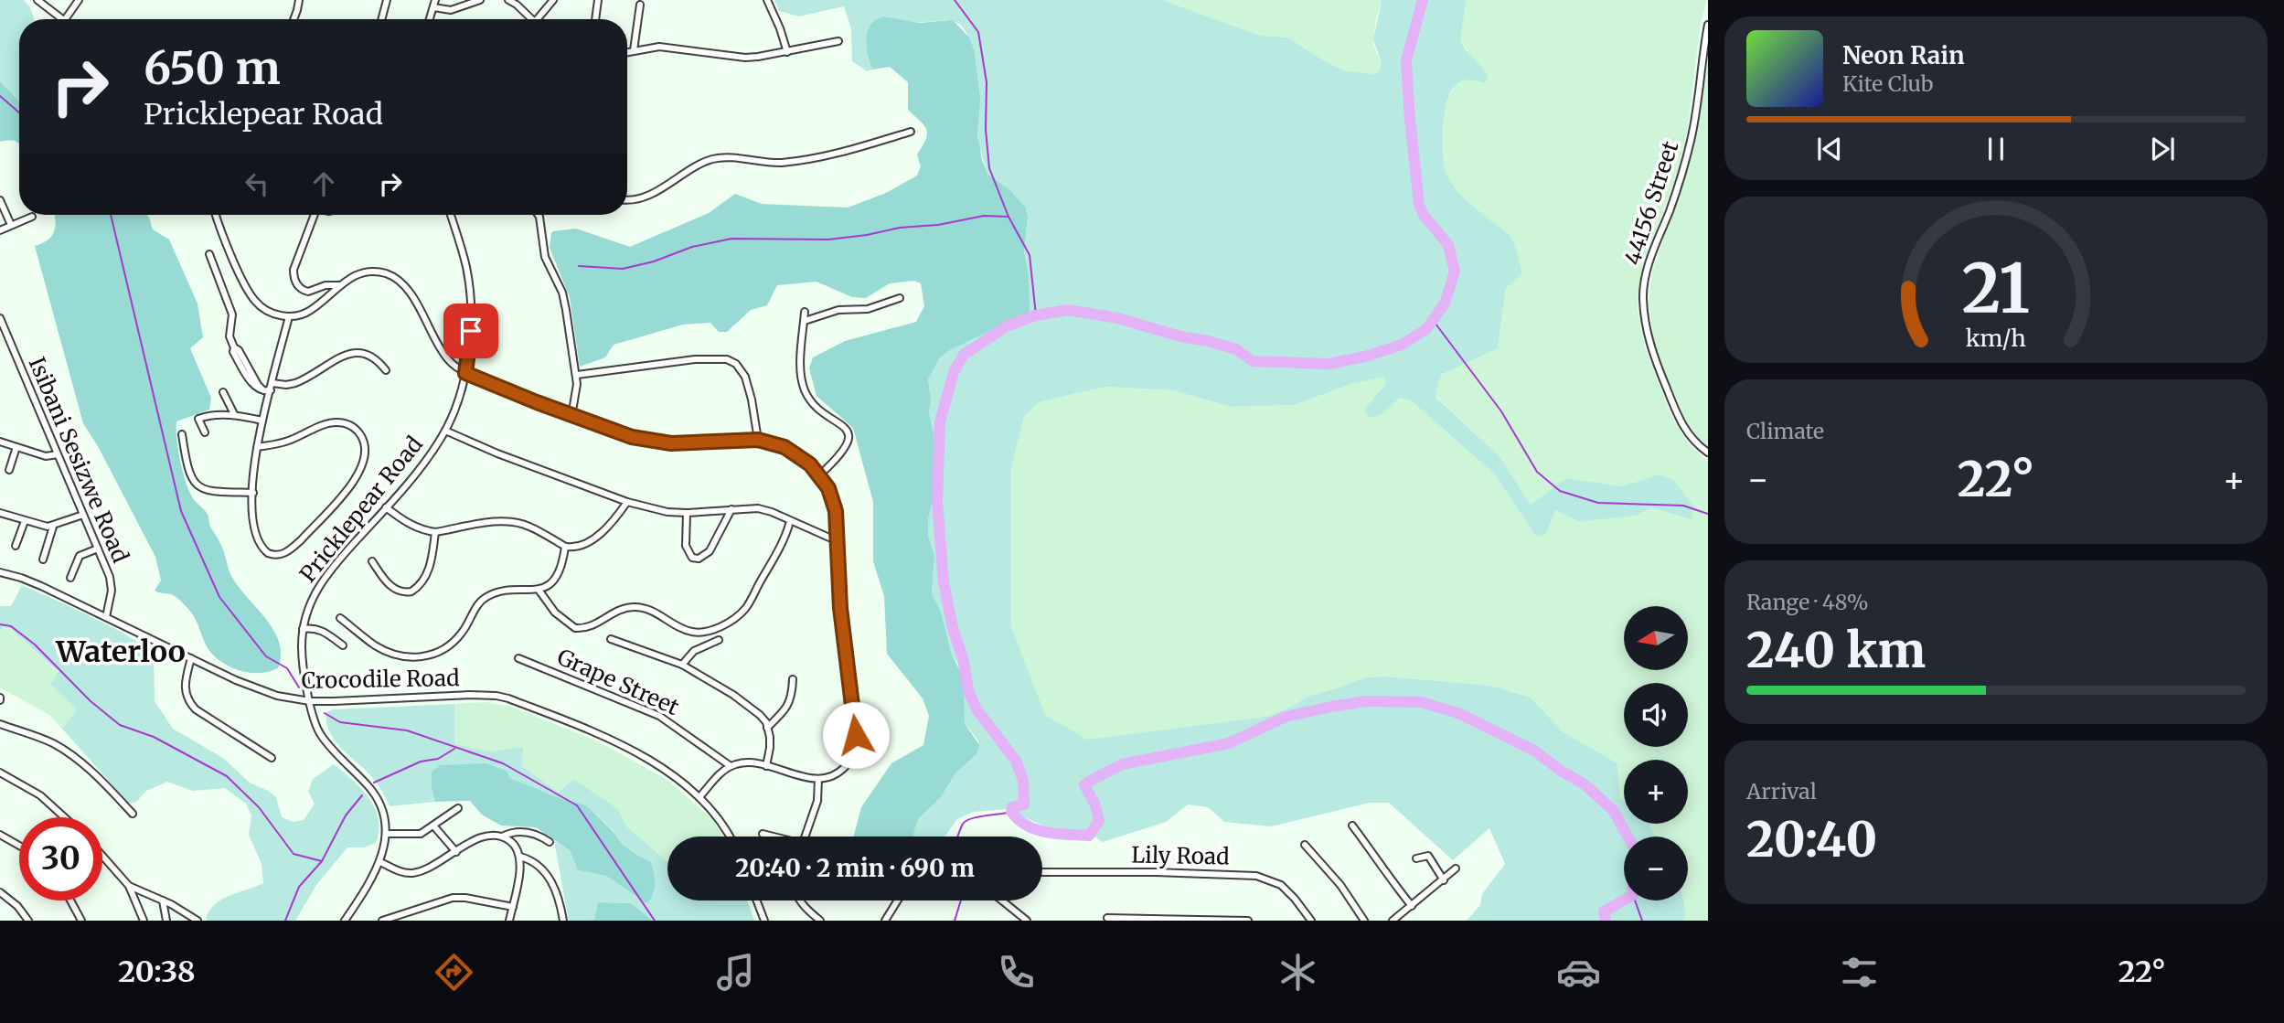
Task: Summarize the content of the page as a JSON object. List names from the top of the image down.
{
  "streets": {
    "street": [
      "44156 Street",
      "Isibani Sesizwe Road",
      "Pricklepear Road",
      "Crocodile Road",
      "Grape Street",
      "Lily Road"
    ]
  },
  "crossings": [
    ["Isibani Sesizwe Road", "Crocodile Road"],
    ["Pricklepear Road", "Crocodile Road"]
  ],
  "districts": ["Waterloo"],
  "north": "left",
  "page": {
    "turn": ["650 m", "Pricklepear Road"],
    "song": ["Neon Rain", "Kite Club"],
    "tile": [
      "Climate",
      ["Range · 48%", "240 km"],
      ["Arrival", "20:40"]
    ],
    "heat": ["−", "22°", "+"],
    "map_buttons": ["+", "−"],
    "limit": "30",
    "trip": "20:40 · 2 min · 690 m",
    "tabs": ["20:38", "22°"],
    "gauge": ["21", "km/h"]
  }
}
